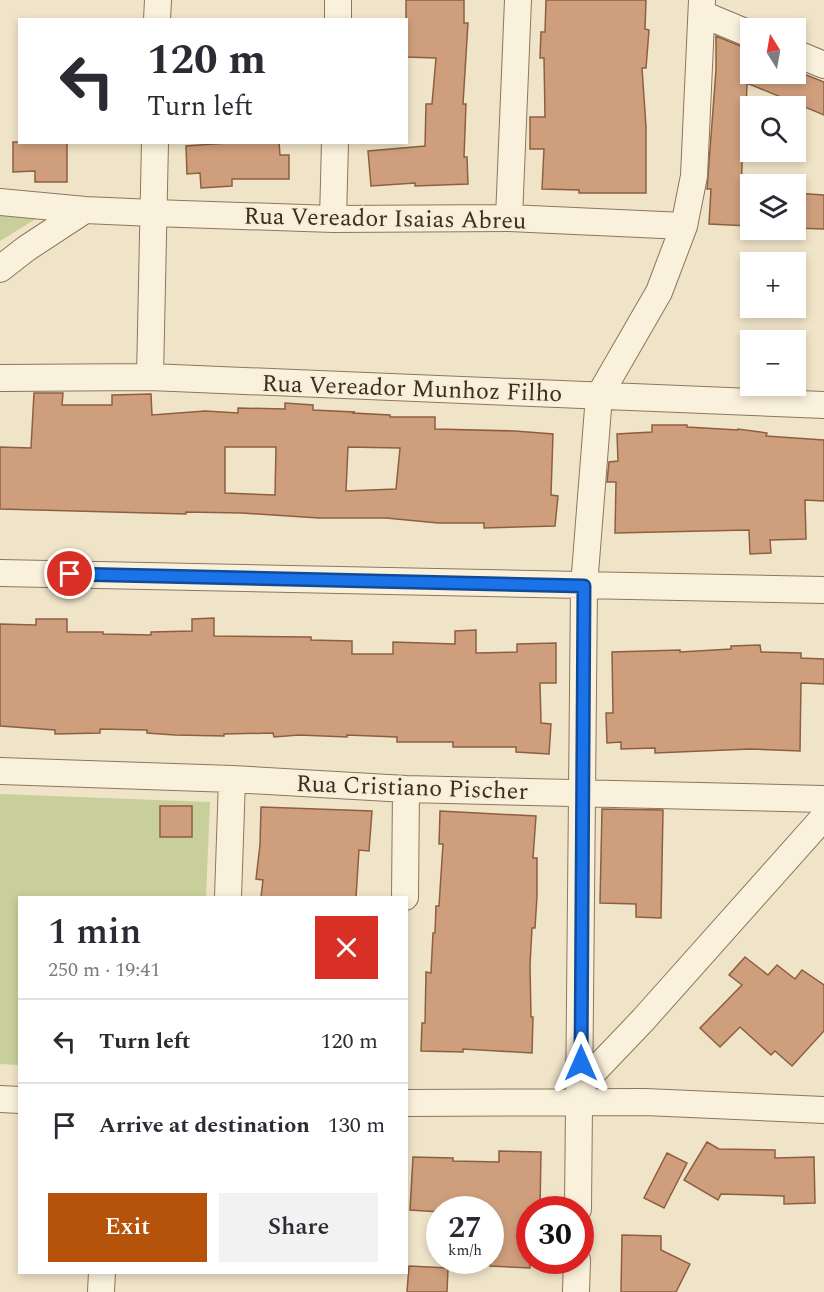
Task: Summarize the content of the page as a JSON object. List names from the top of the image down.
{
  "streets": {
    "street": ["Rua Vereador Isaias Abreu", "Rua Vereador Munhoz Filho", "Rua Cristiano Pischer"]
  },
  "north": "top",
  "page": {
    "map_buttons": ["+", "−"],
    "turn": ["120 m", "Turn left"],
    "heading": ["1 min", "250 m · 19:41"],
    "list": [
      {
        "name": "Turn left",
        "value": "120 m"
      },
      {
        "name": "Arrive at destination",
        "value": "130 m"
      }
    ],
    "buttons": ["Exit", "Share"],
    "speed": "27 km/h",
    "limit": "30"
  }
}
